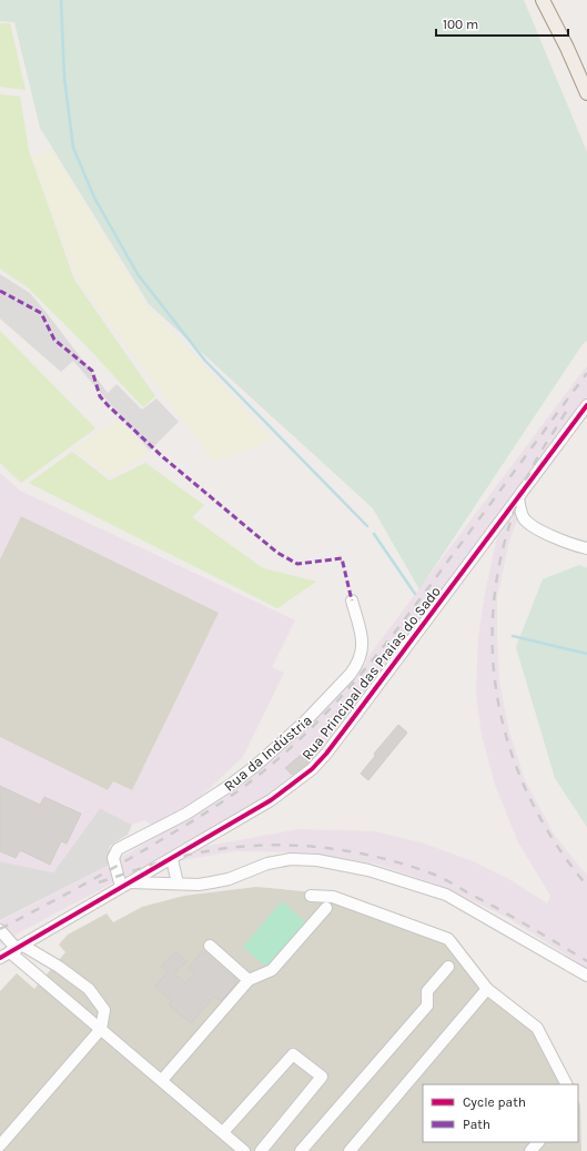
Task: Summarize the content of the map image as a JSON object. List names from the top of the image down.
{
  "streets": {
    "street": ["Rua Principal das Praias do Sado", "Rua da Indústria"]
  },
  "crossings": [
    ["Rua Principal das Praias do Sado", "Rua da Indústria"]
  ],
  "legend": ["Cycle path", "Path"],
  "scale_bar": "100 m"
}
